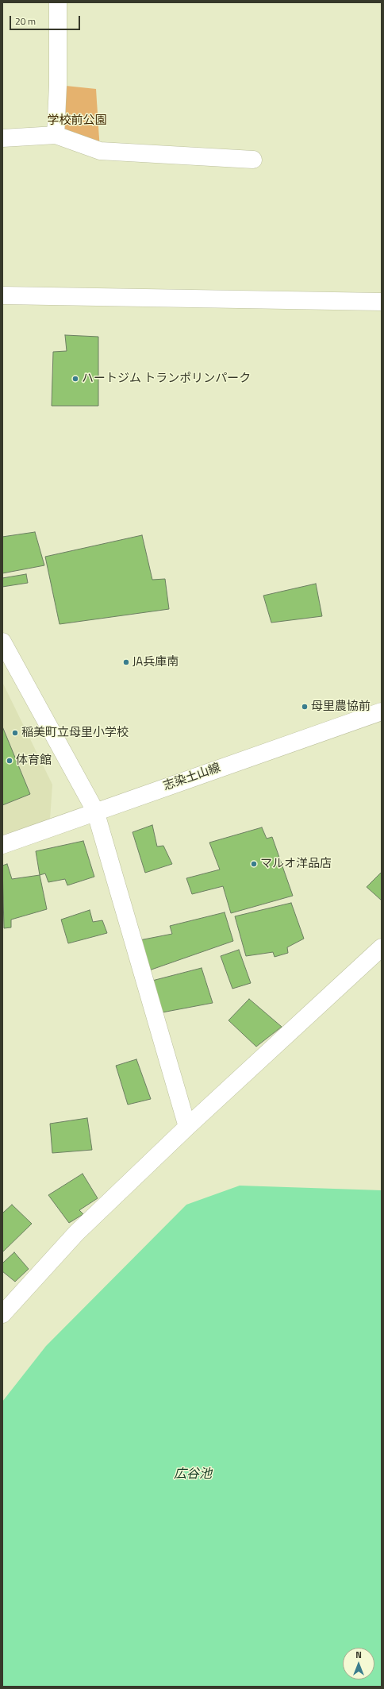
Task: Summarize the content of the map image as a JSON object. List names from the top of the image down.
{
  "streets": {
    "street": ["志染土山線"]
  },
  "water": ["広谷池"],
  "parks": ["学校前公園"],
  "places": [
    "ハートジム トランポリンパーク",
    "JA兵庫南",
    "母里農協前",
    "稲美町立母里小学校",
    "体育館",
    "マルオ洋品店"
  ],
  "scale_bar": "20 m",
  "north": "top"
}
